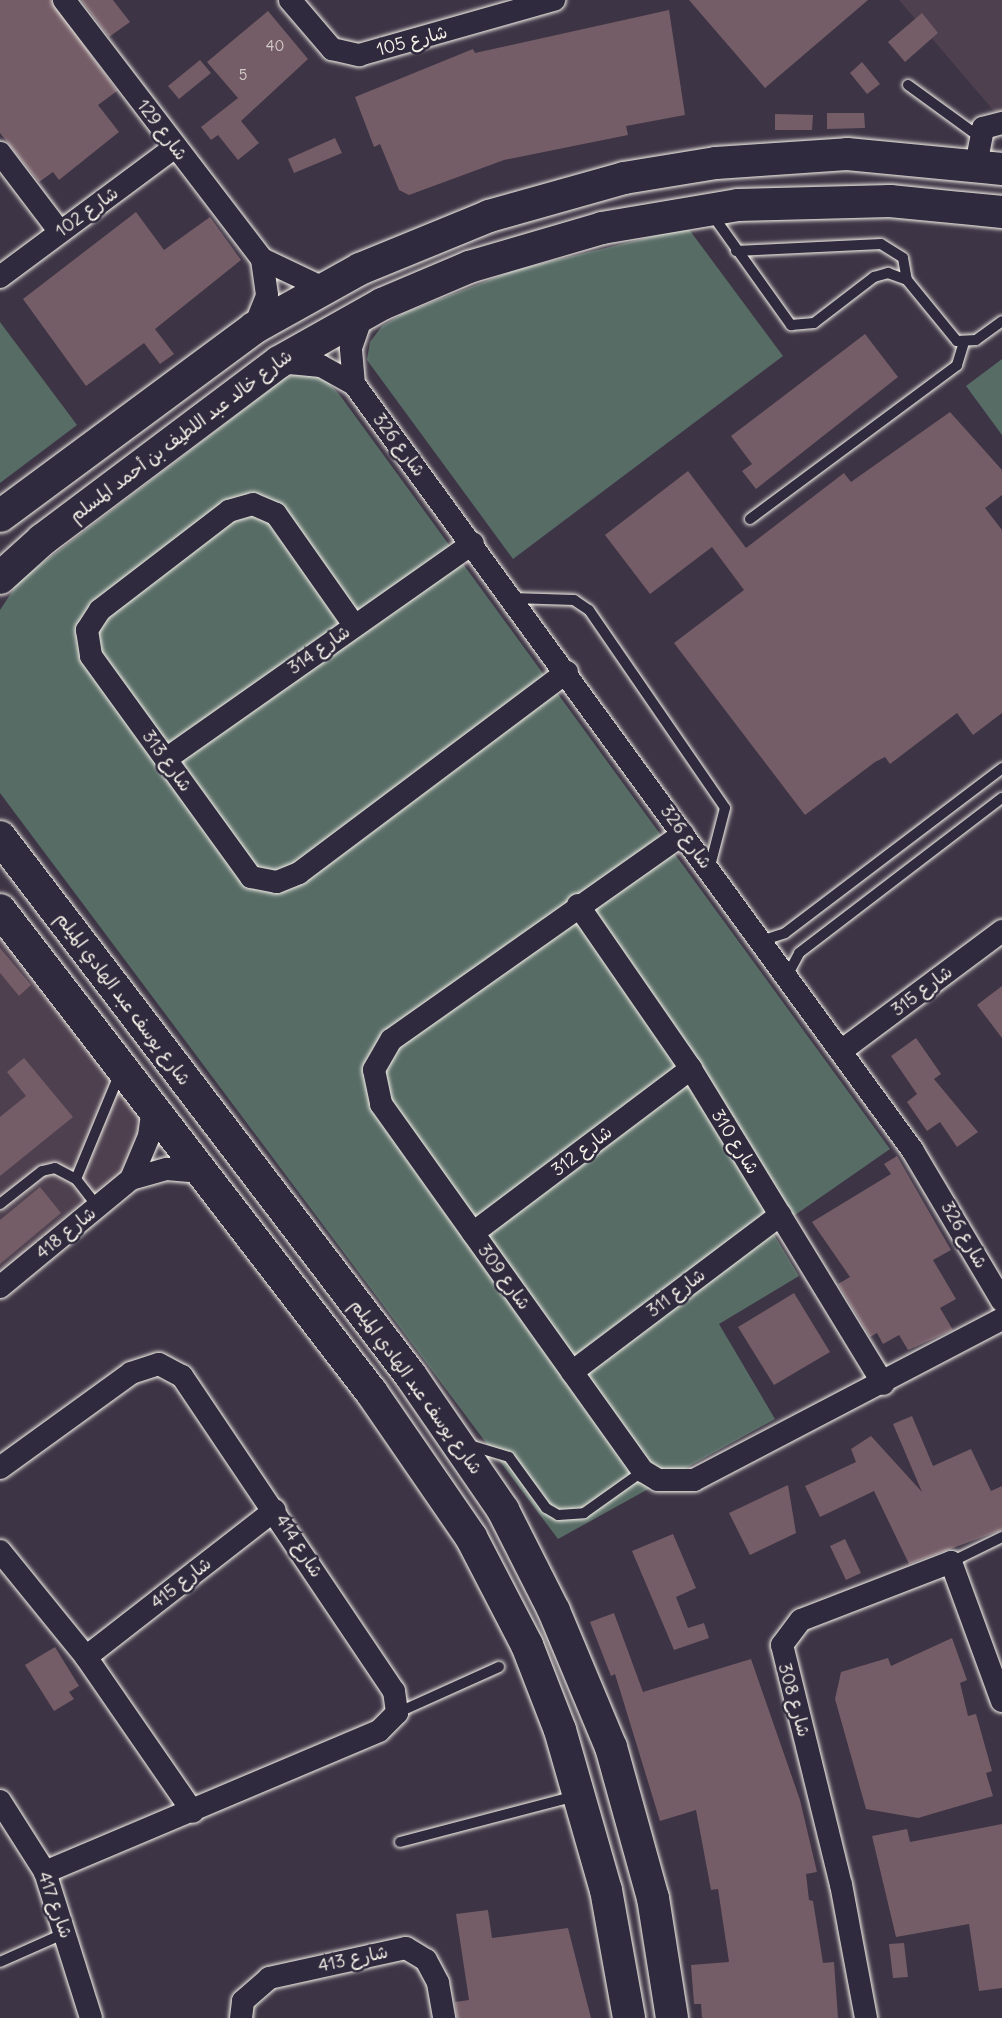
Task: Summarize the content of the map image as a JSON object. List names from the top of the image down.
{
  "streets": {
    "street": [
      "شارع 105",
      "شارع 129",
      "شارع 102",
      "شارع خالد عبد اللطيف بن أحمد المسلم",
      "شارع 326",
      "شارع 314",
      "شارع 313",
      "شارع 315",
      "شارع يوسف عبد الهادي الميلم",
      "شارع 310",
      "شارع 312",
      "شارع 418",
      "شارع 309",
      "شارع 311",
      "شارع 414",
      "شارع 415",
      "شارع 308",
      "شارع 417",
      "شارع 413"
    ]
  },
  "crossings": [
    ["شارع 129", "شارع 102"],
    ["شارع خالد عبد اللطيف بن أحمد المسلم", "شارع 326"],
    ["شارع 326", "شارع 314"],
    ["شارع 326", "شارع 313"],
    ["شارع 326", "شارع 315"],
    ["شارع 326", "شارع 309"],
    ["شارع 314", "شارع 313"],
    ["شارع 310", "شارع 312"],
    ["شارع 310", "شارع 309"],
    ["شارع 310", "شارع 311"],
    ["شارع 312", "شارع 309"],
    ["شارع 309", "شارع 311"],
    ["شارع 414", "شارع 415"]
  ],
  "house_numbers": ["40", "5"]
}
